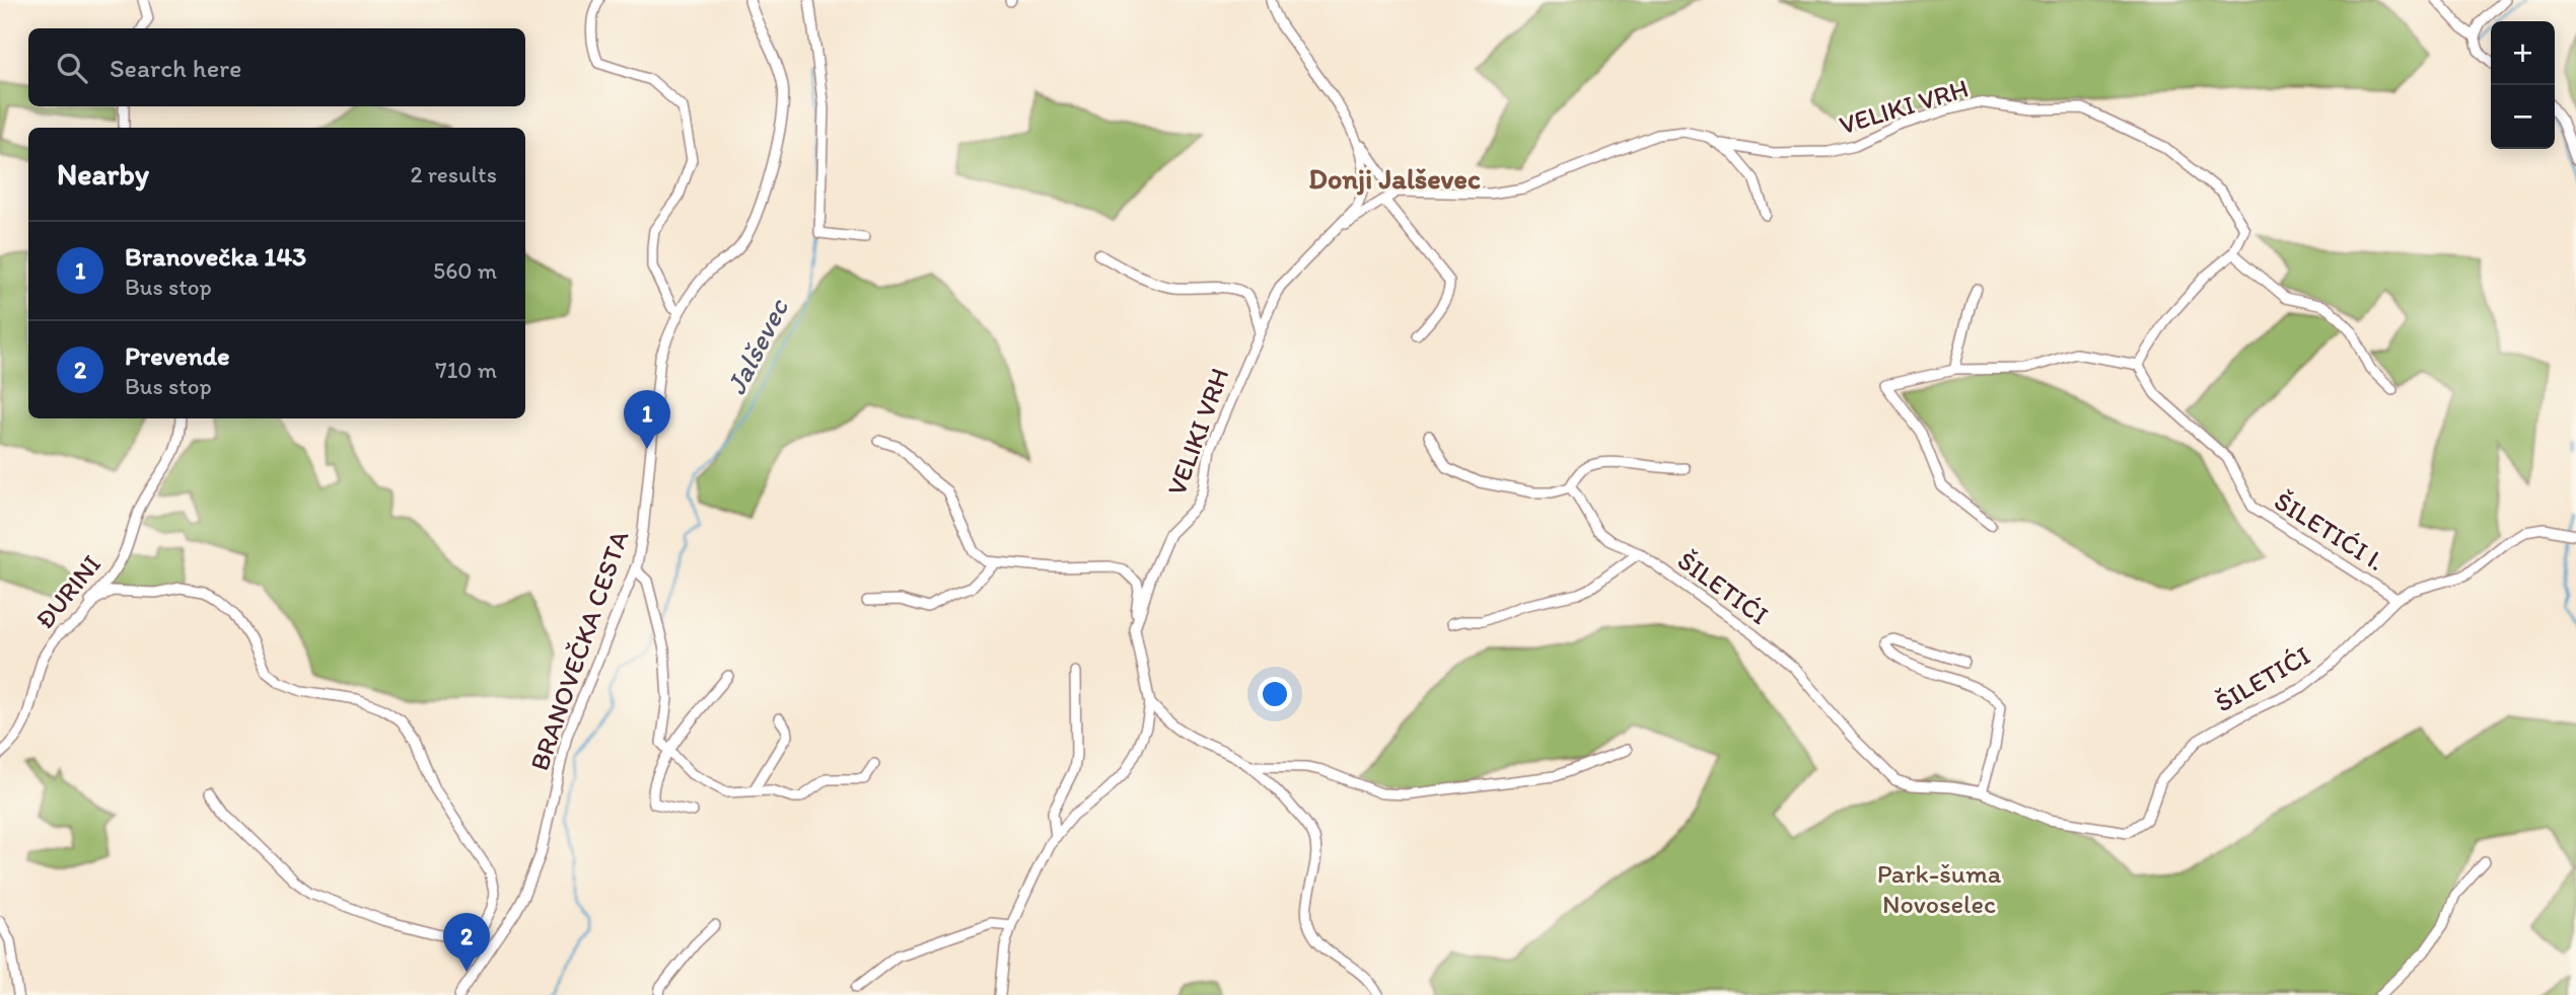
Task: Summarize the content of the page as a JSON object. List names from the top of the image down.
{
  "streets": {
    "street": [
      "VELIKI VRH",
      "ŠILETIĆI I.",
      "ŠILETIĆI",
      "ĐURINI",
      "BRANOVEČKA CESTA"
    ]
  },
  "crossings": [
    ["ŠILETIĆI I.", "ŠILETIĆI"]
  ],
  "districts": ["Donji Jalševec"],
  "water": ["Jalševec"],
  "parks": ["Park-šuma Novoselec"],
  "page": {
    "map_buttons": ["+", "−"],
    "search": "Search here",
    "heading": ["Nearby", "2 results"],
    "list": [
      {
        "mark": "1",
        "name": "Branovečka 143",
        "note": "Bus stop",
        "value": "560 m"
      },
      {
        "mark": "2",
        "name": "Prevende",
        "note": "Bus stop",
        "value": "710 m"
      }
    ],
    "pins": ["1", "2"]
  }
}
